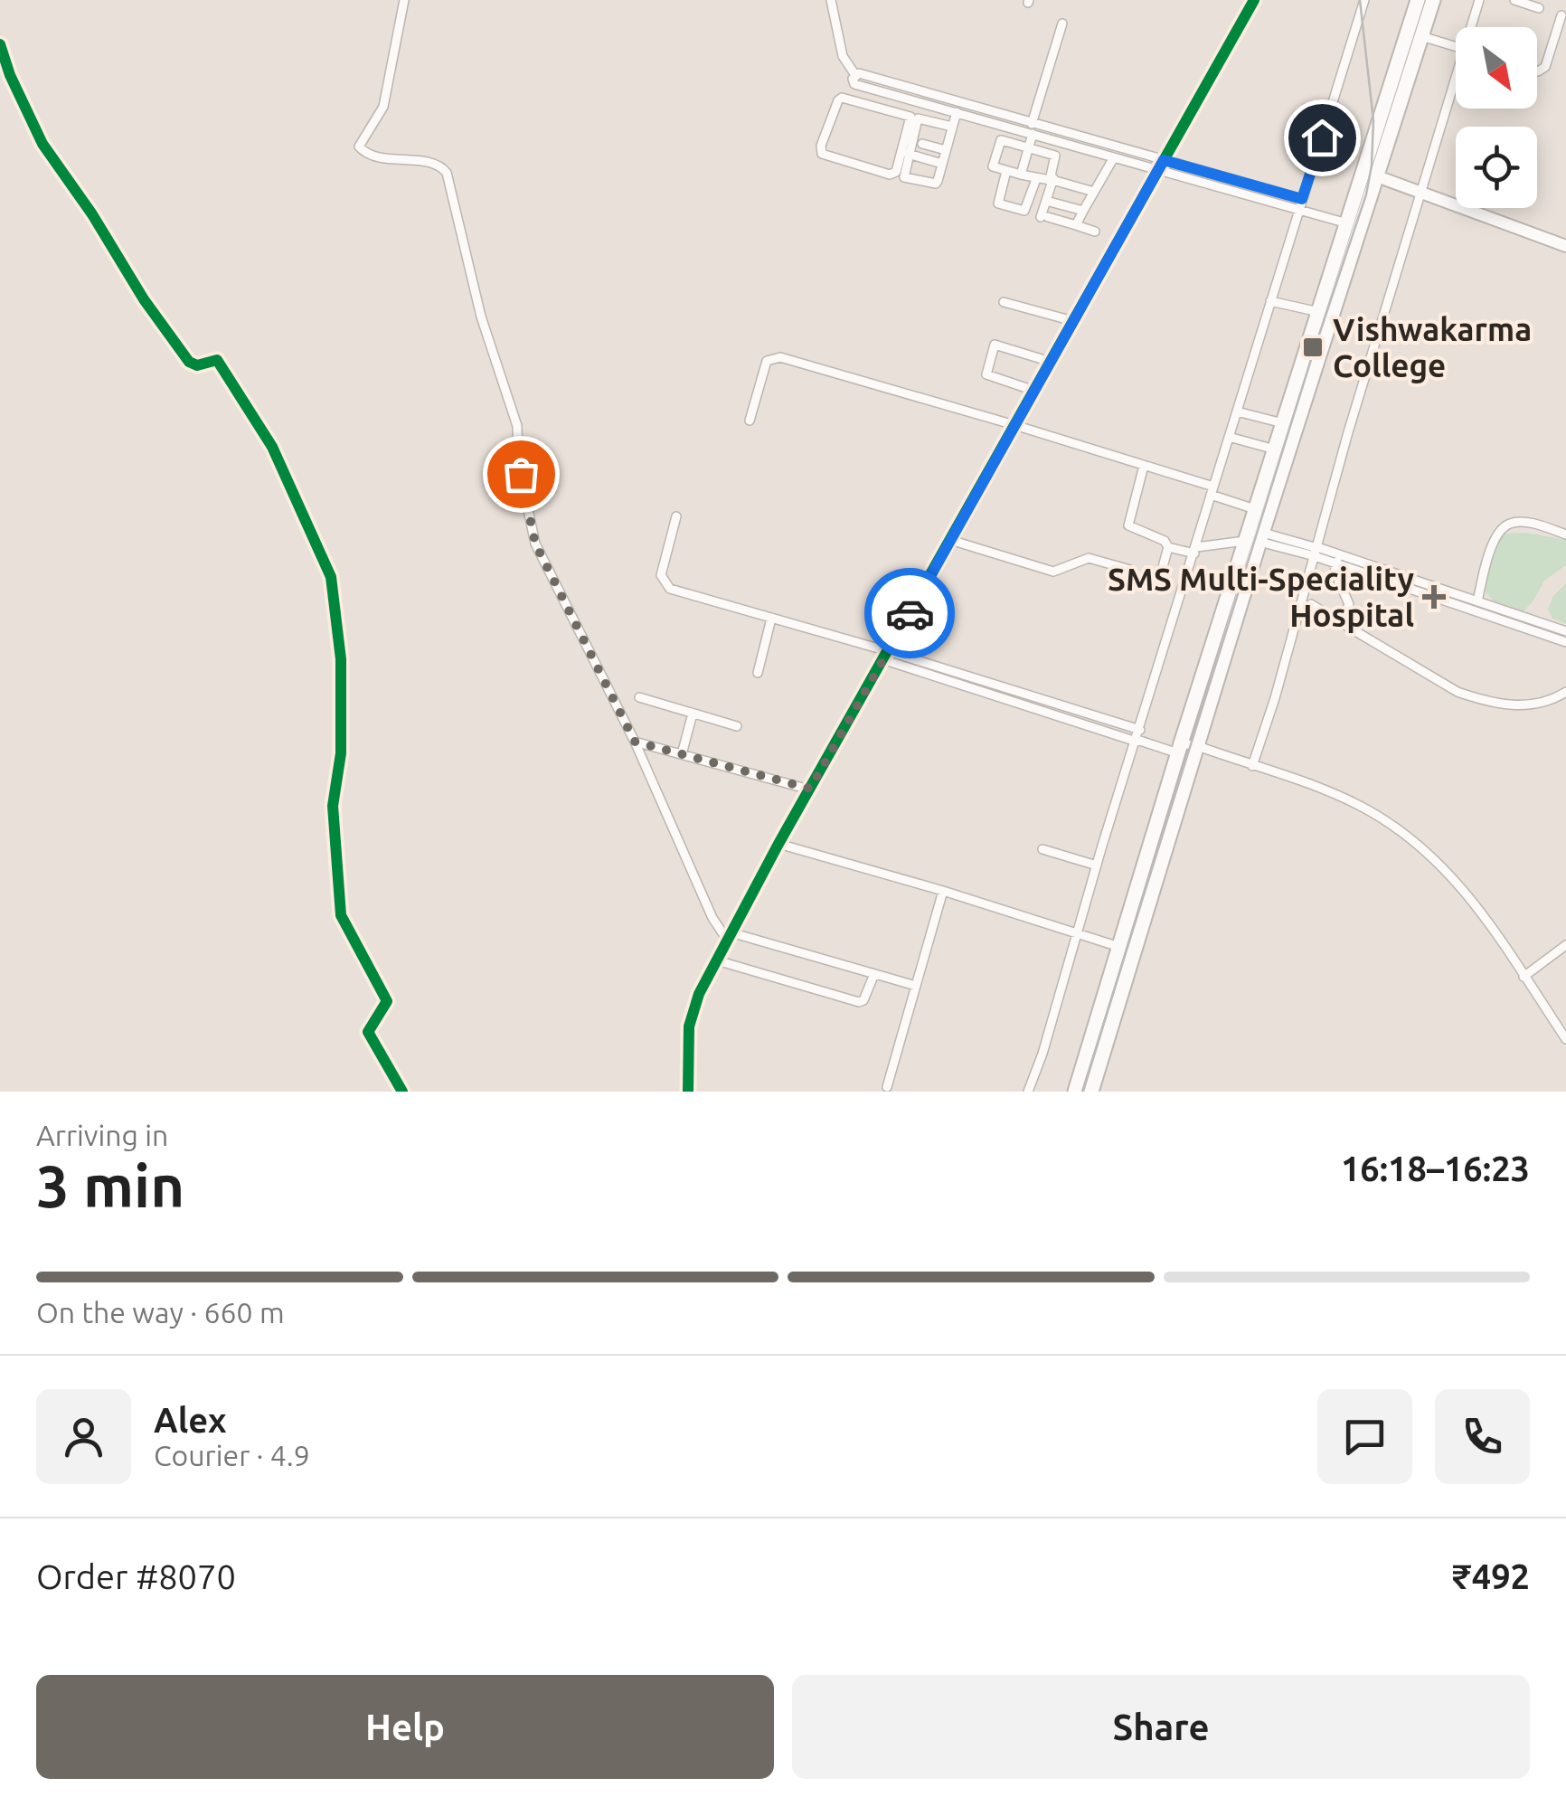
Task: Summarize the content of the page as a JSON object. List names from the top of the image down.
{
  "places": {
    "transit": ["Vishwakarma College"],
    "health": ["SMS Multi-Speciality Hospital"]
  },
  "north": "bottom right",
  "page": {
    "heading": ["3 min", "Arriving in", "16:18–16:23"],
    "panel": [
      "Alex",
      "Courier · 4.9",
      "Order #8070",
      "₹492"
    ],
    "bar": "On the way · 660 m",
    "buttons": ["Help", "Share"]
  }
}
